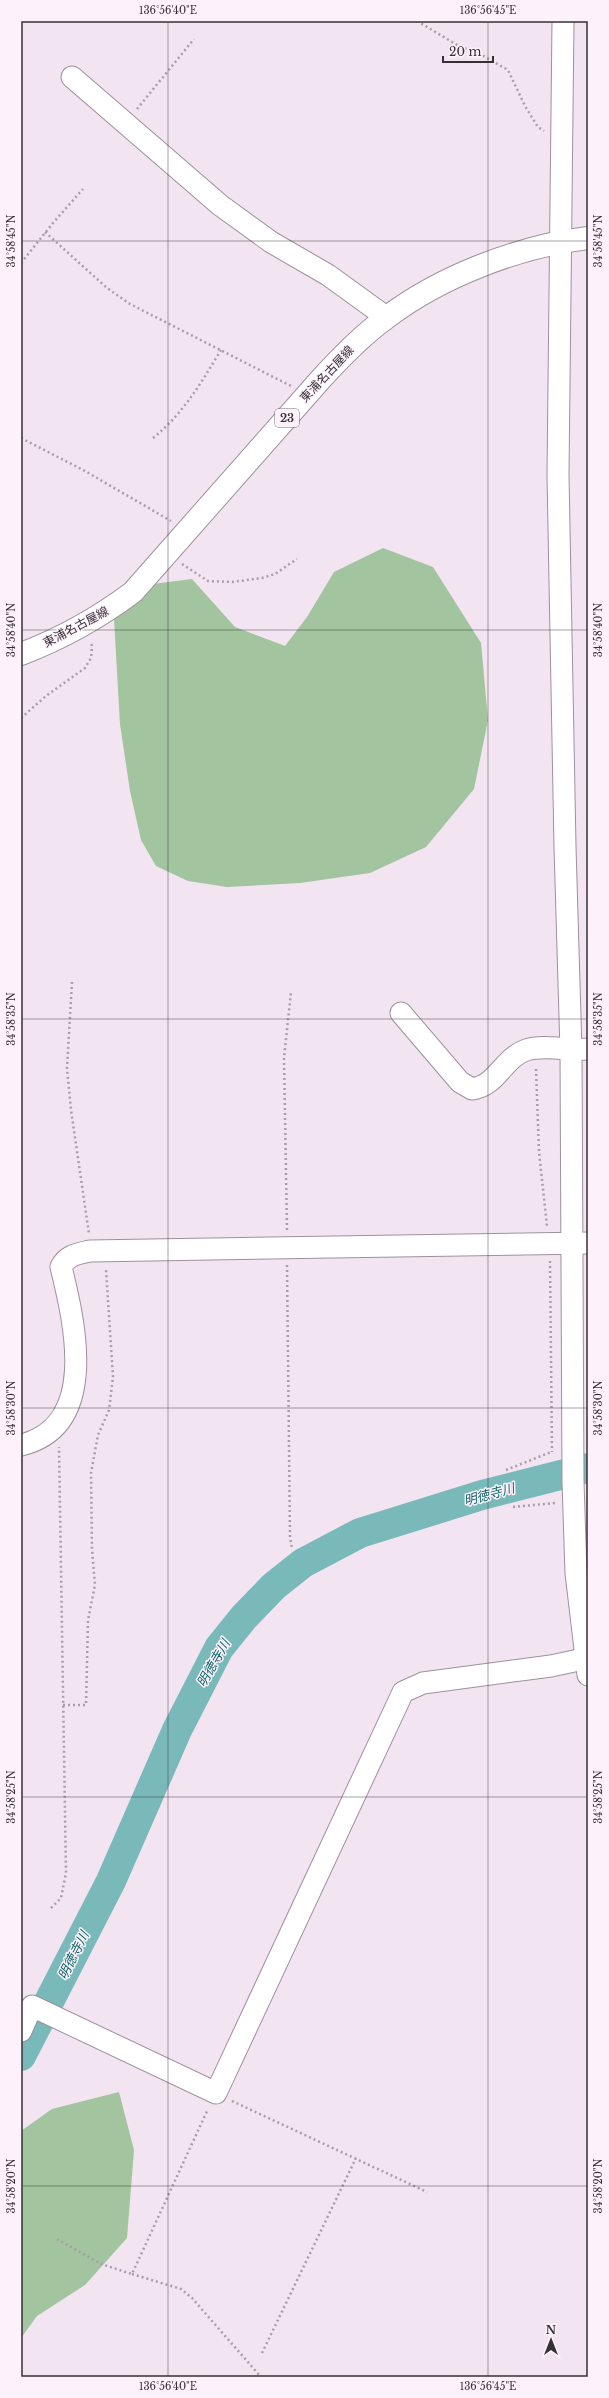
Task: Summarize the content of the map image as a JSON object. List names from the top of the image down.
{
  "streets": {
    "main road": ["東浦名古屋線", "23"]
  },
  "water": ["明徳寺川"],
  "scale_bar": "20 m",
  "north": "top",
  "coordinates": [
    "136°56'40\"E",
    "136°56'45\"E",
    "34°58'45\"N",
    "34°58'40\"N",
    "34°58'35\"N",
    "34°58'30\"N",
    "34°58'25\"N",
    "34°58'20\"N"
  ]
}
